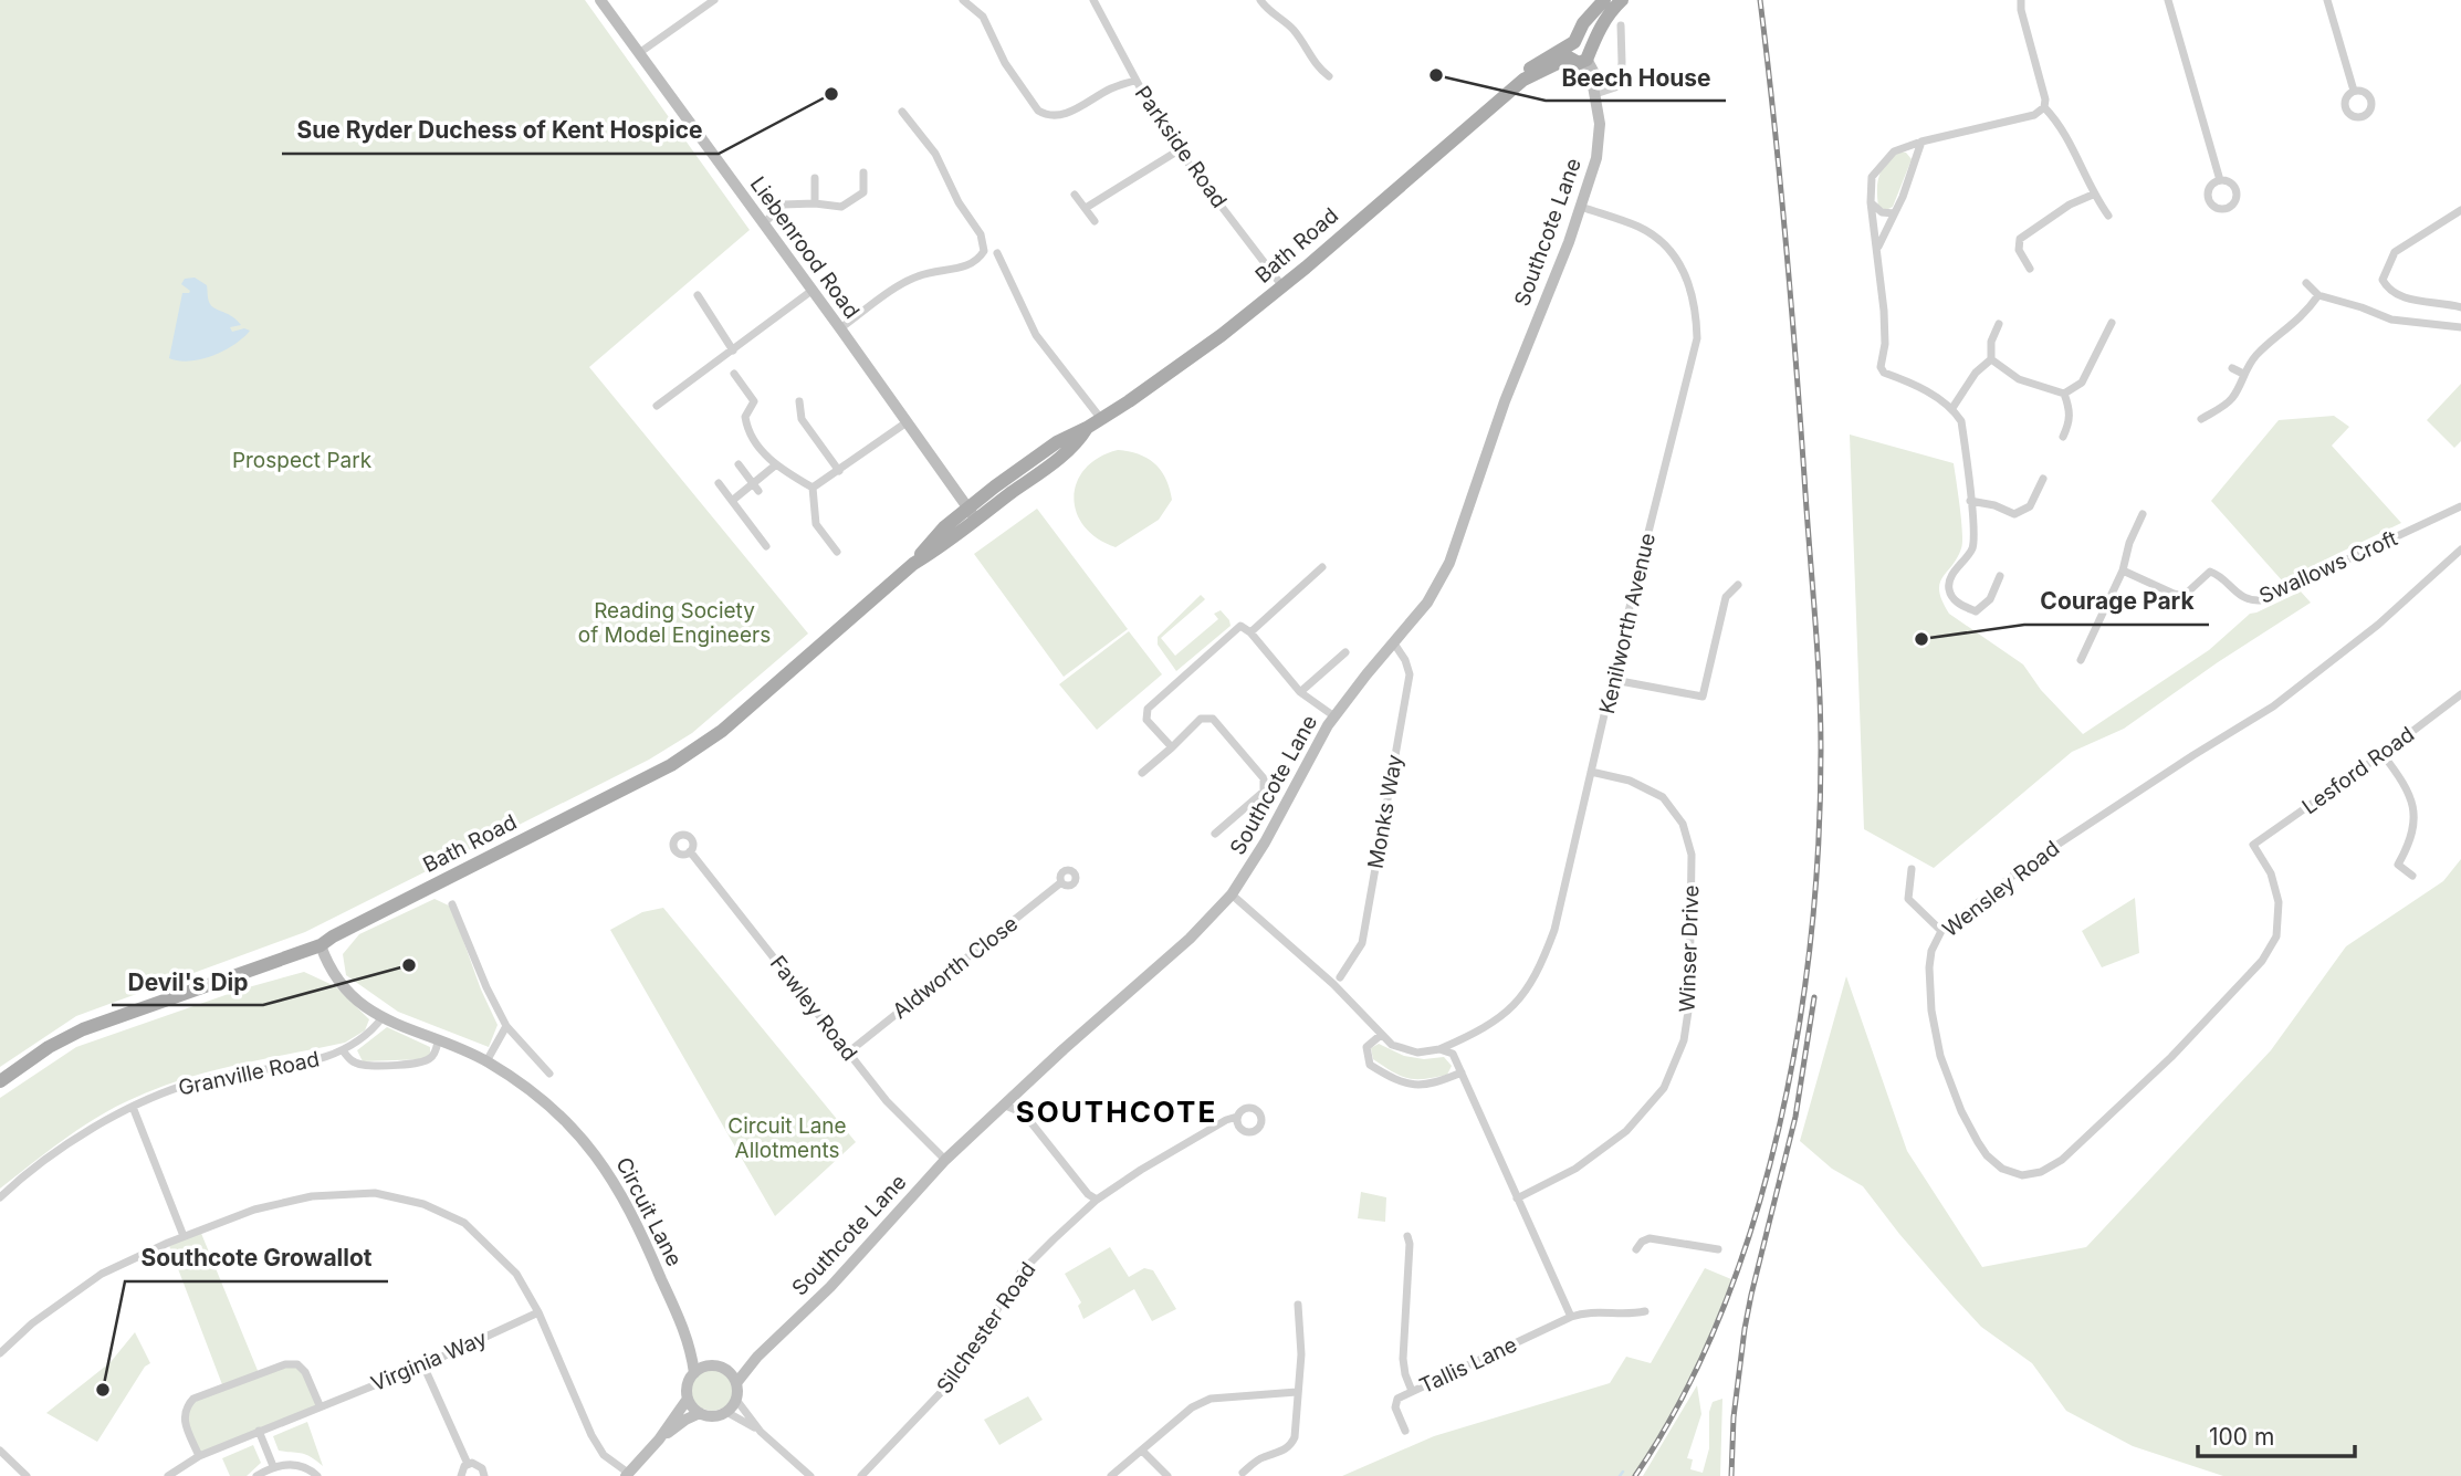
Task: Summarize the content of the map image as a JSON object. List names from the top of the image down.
{
  "streets": {
    "main road": ["Bath Road"],
    "street": [
      "Parkside Road",
      "Southcote Lane",
      "Liebenrood Road",
      "Swallows Croft",
      "Kenilworth Avenue",
      "Lesford Road",
      "Monks Way",
      "Wensley Road",
      "Winser Drive",
      "Aldworth Close",
      "Fawley Road",
      "Granville Road",
      "Circuit Lane",
      "Silchester Road",
      "Virginia Way",
      "Tallis Lane"
    ]
  },
  "crossings": [
    ["Parkside Road", "Bath Road"],
    ["Southcote Lane", "Bath Road"],
    ["Southcote Lane", "Kenilworth Avenue"],
    ["Southcote Lane", "Monks Way"],
    ["Southcote Lane", "Fawley Road"],
    ["Southcote Lane", "Circuit Lane"],
    ["Bath Road", "Liebenrood Road"],
    ["Bath Road", "Circuit Lane"],
    ["Kenilworth Avenue", "Winser Drive"],
    ["Lesford Road", "Wensley Road"],
    ["Aldworth Close", "Fawley Road"],
    ["Granville Road", "Circuit Lane"]
  ],
  "districts": ["SOUTHCOTE"],
  "parks": ["Prospect Park", "Reading Society of Model Engineers", "Circuit Lane Allotments"],
  "places": [
    "Beech House",
    "Sue Ryder Duchess of Kent Hospice",
    "Courage Park",
    "Devil's Dip",
    "Southcote Growallot"
  ],
  "scale_bar": "100 m"
}
